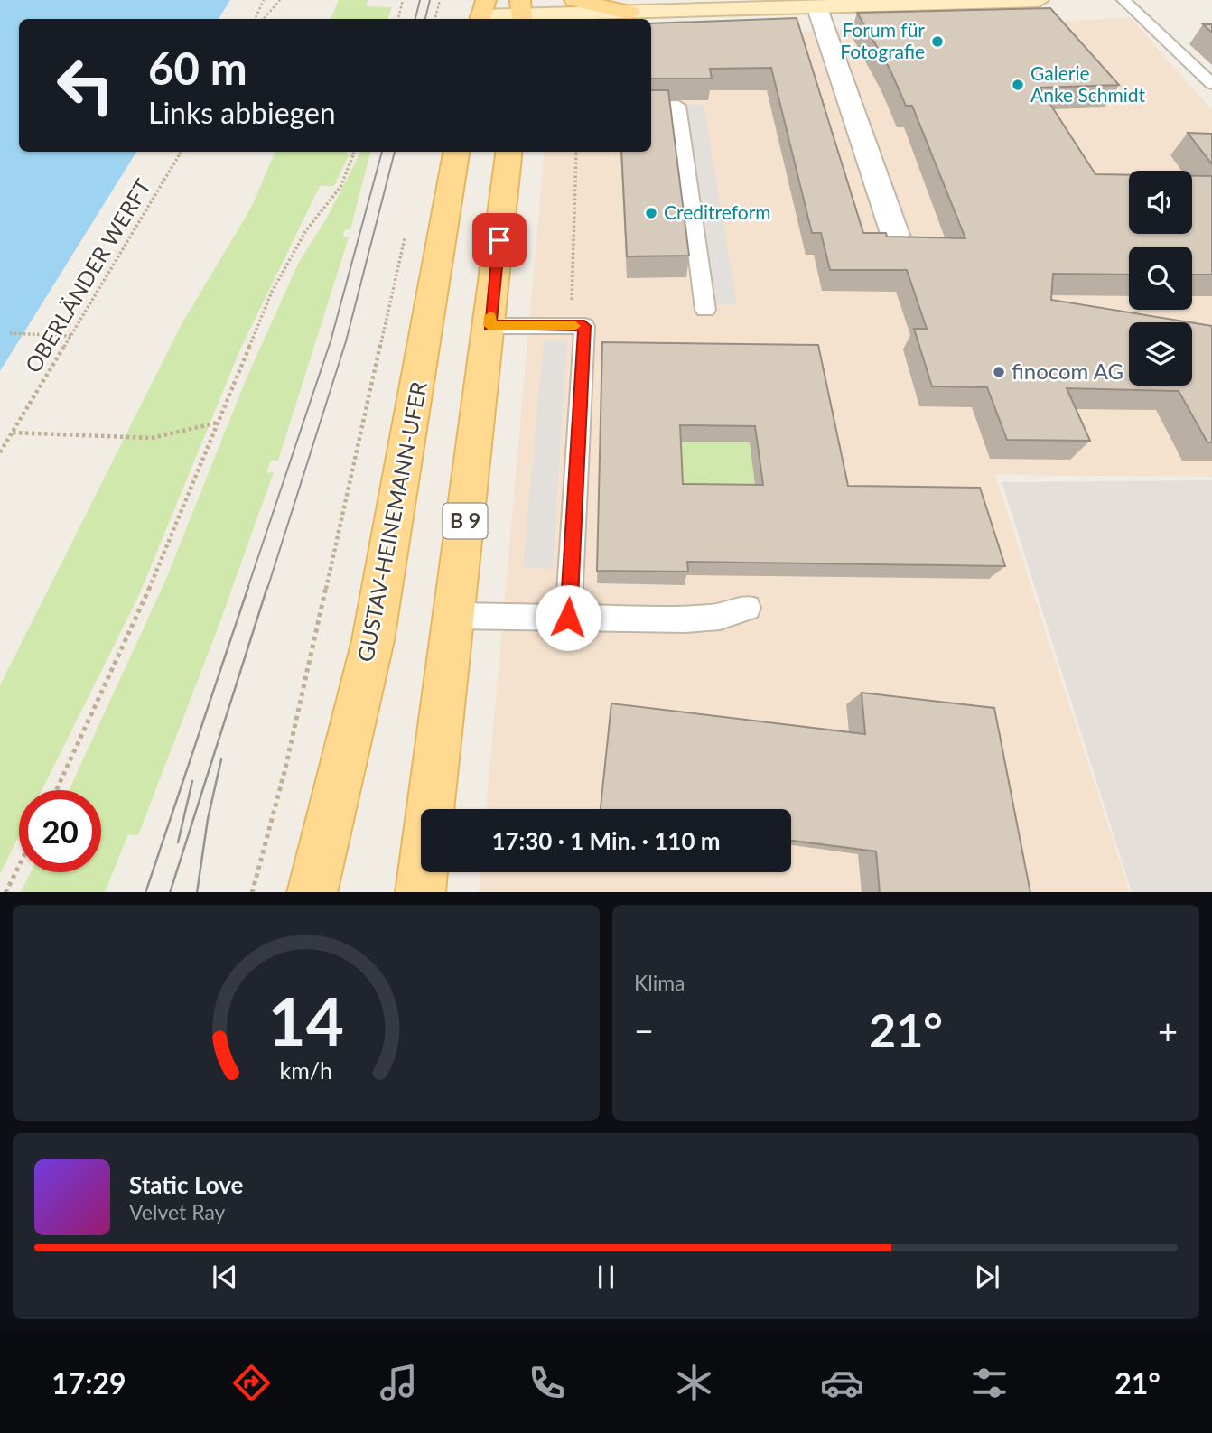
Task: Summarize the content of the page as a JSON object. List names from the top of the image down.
{
  "streets": {
    "main road": ["B 9", "GUSTAV-HEINEMANN-UFER"],
    "path": ["OBERLÄNDER WERFT"]
  },
  "places": [
    "Forum für Fotografie",
    "Galerie Anke Schmidt",
    "Creditreform",
    "finocom AG"
  ],
  "page": {
    "turn": ["60 m", "Links abbiegen"],
    "limit": "20",
    "trip": "17:30 · 1 Min. · 110 m",
    "tile": "Klima",
    "heat": ["−", "21°", "+"],
    "song": ["Static Love", "Velvet Ray"],
    "tabs": ["17:29", "21°"],
    "gauge": ["14", "km/h"]
  }
}
